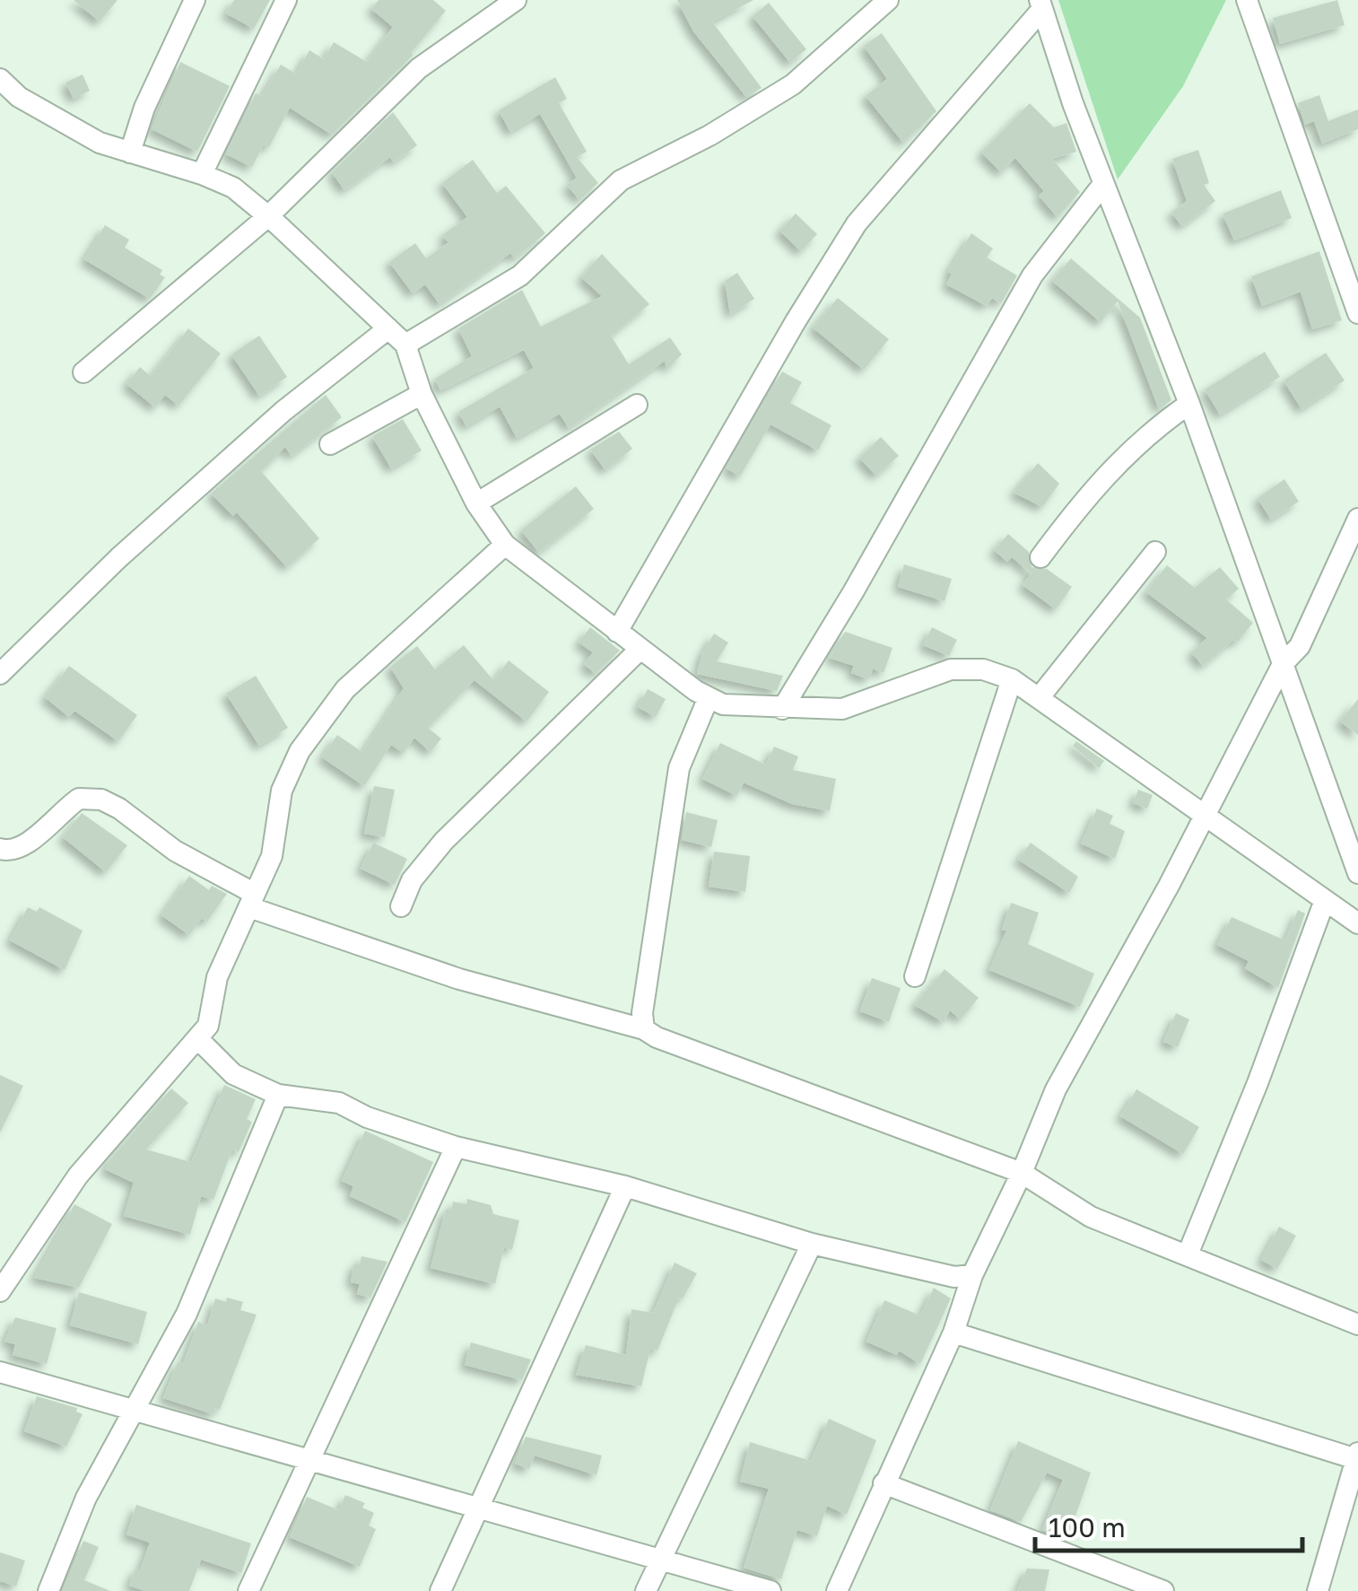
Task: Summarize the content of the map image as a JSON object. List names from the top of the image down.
{
  "scale_bar": "100 m"
}
